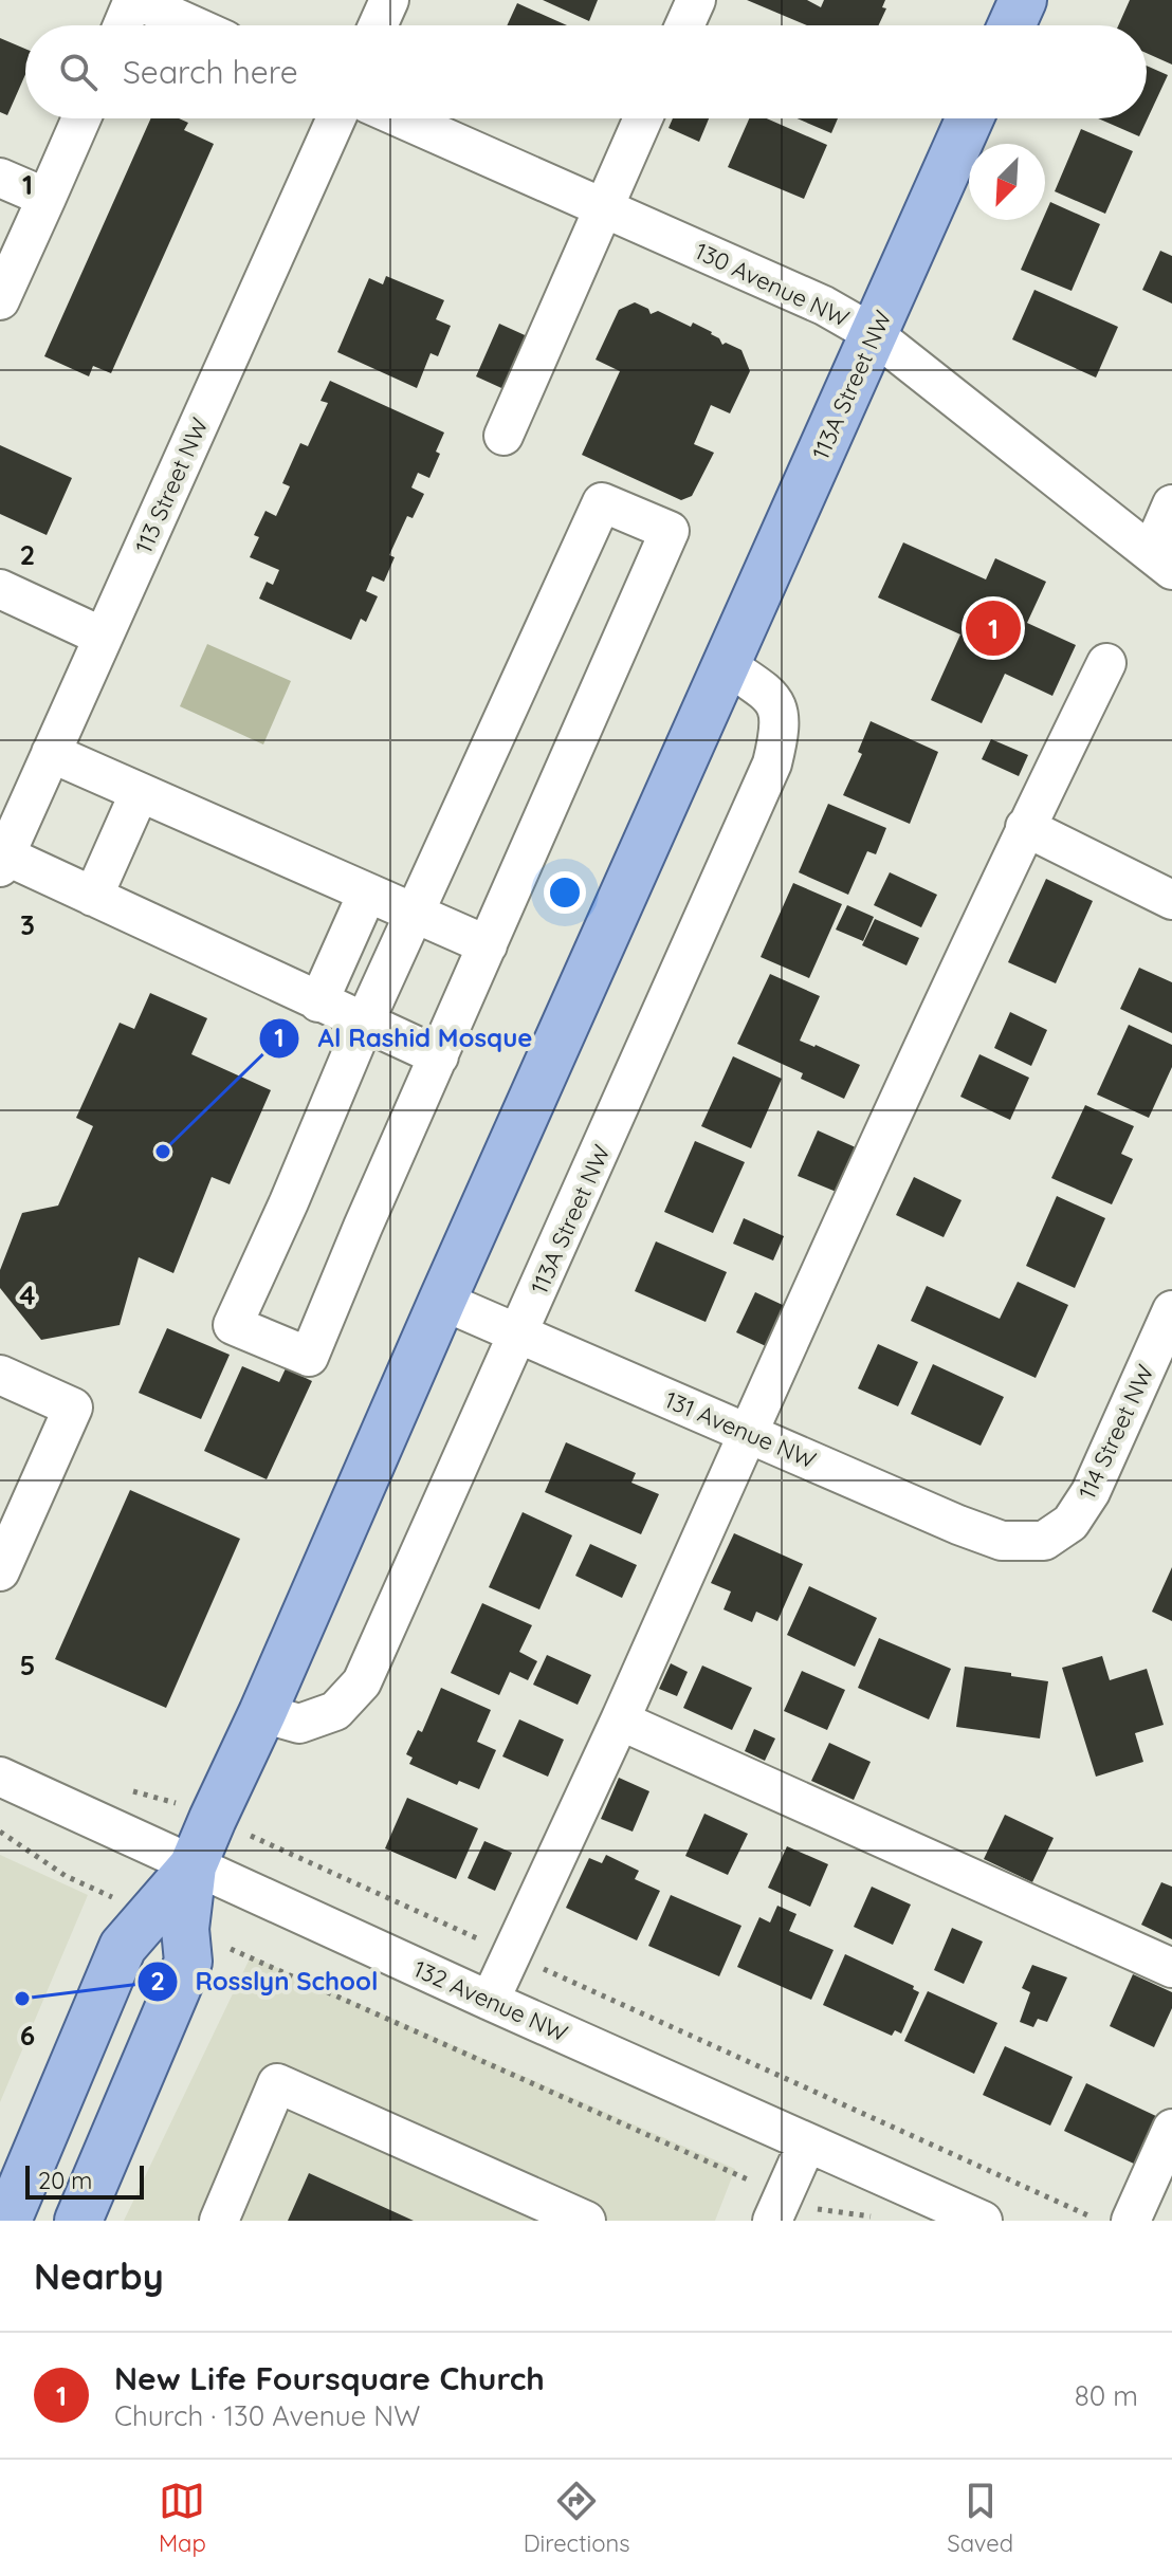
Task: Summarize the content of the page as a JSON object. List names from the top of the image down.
{
  "streets": {
    "main road": ["113A Street NW"],
    "street": [
      "130 Avenue NW",
      "113 Street NW",
      "131 Avenue NW",
      "114 Street NW",
      "132 Avenue NW"
    ]
  },
  "crossings": [
    ["130 Avenue NW", "113A Street NW"],
    ["113A Street NW", "131 Avenue NW"],
    ["113A Street NW", "132 Avenue NW"],
    ["131 Avenue NW", "114 Street NW"]
  ],
  "places": ["Al Rashid Mosque", "Rosslyn School"],
  "scale_bar": "20 m",
  "north": "bottom left",
  "page": {
    "search": "Search here",
    "pins": "1",
    "scale": "20 m",
    "heading": "Nearby",
    "list": [
      {
        "mark": "1",
        "name": "New Life Foursquare Church",
        "note": "Church · 130 Avenue NW",
        "value": "80 m"
      }
    ],
    "nav": ["Map", "Directions", "Saved"]
  },
  "grid": {
    "rows": [
      "1",
      "2",
      "3",
      "4",
      "5",
      "6"
    ]
  }
}
